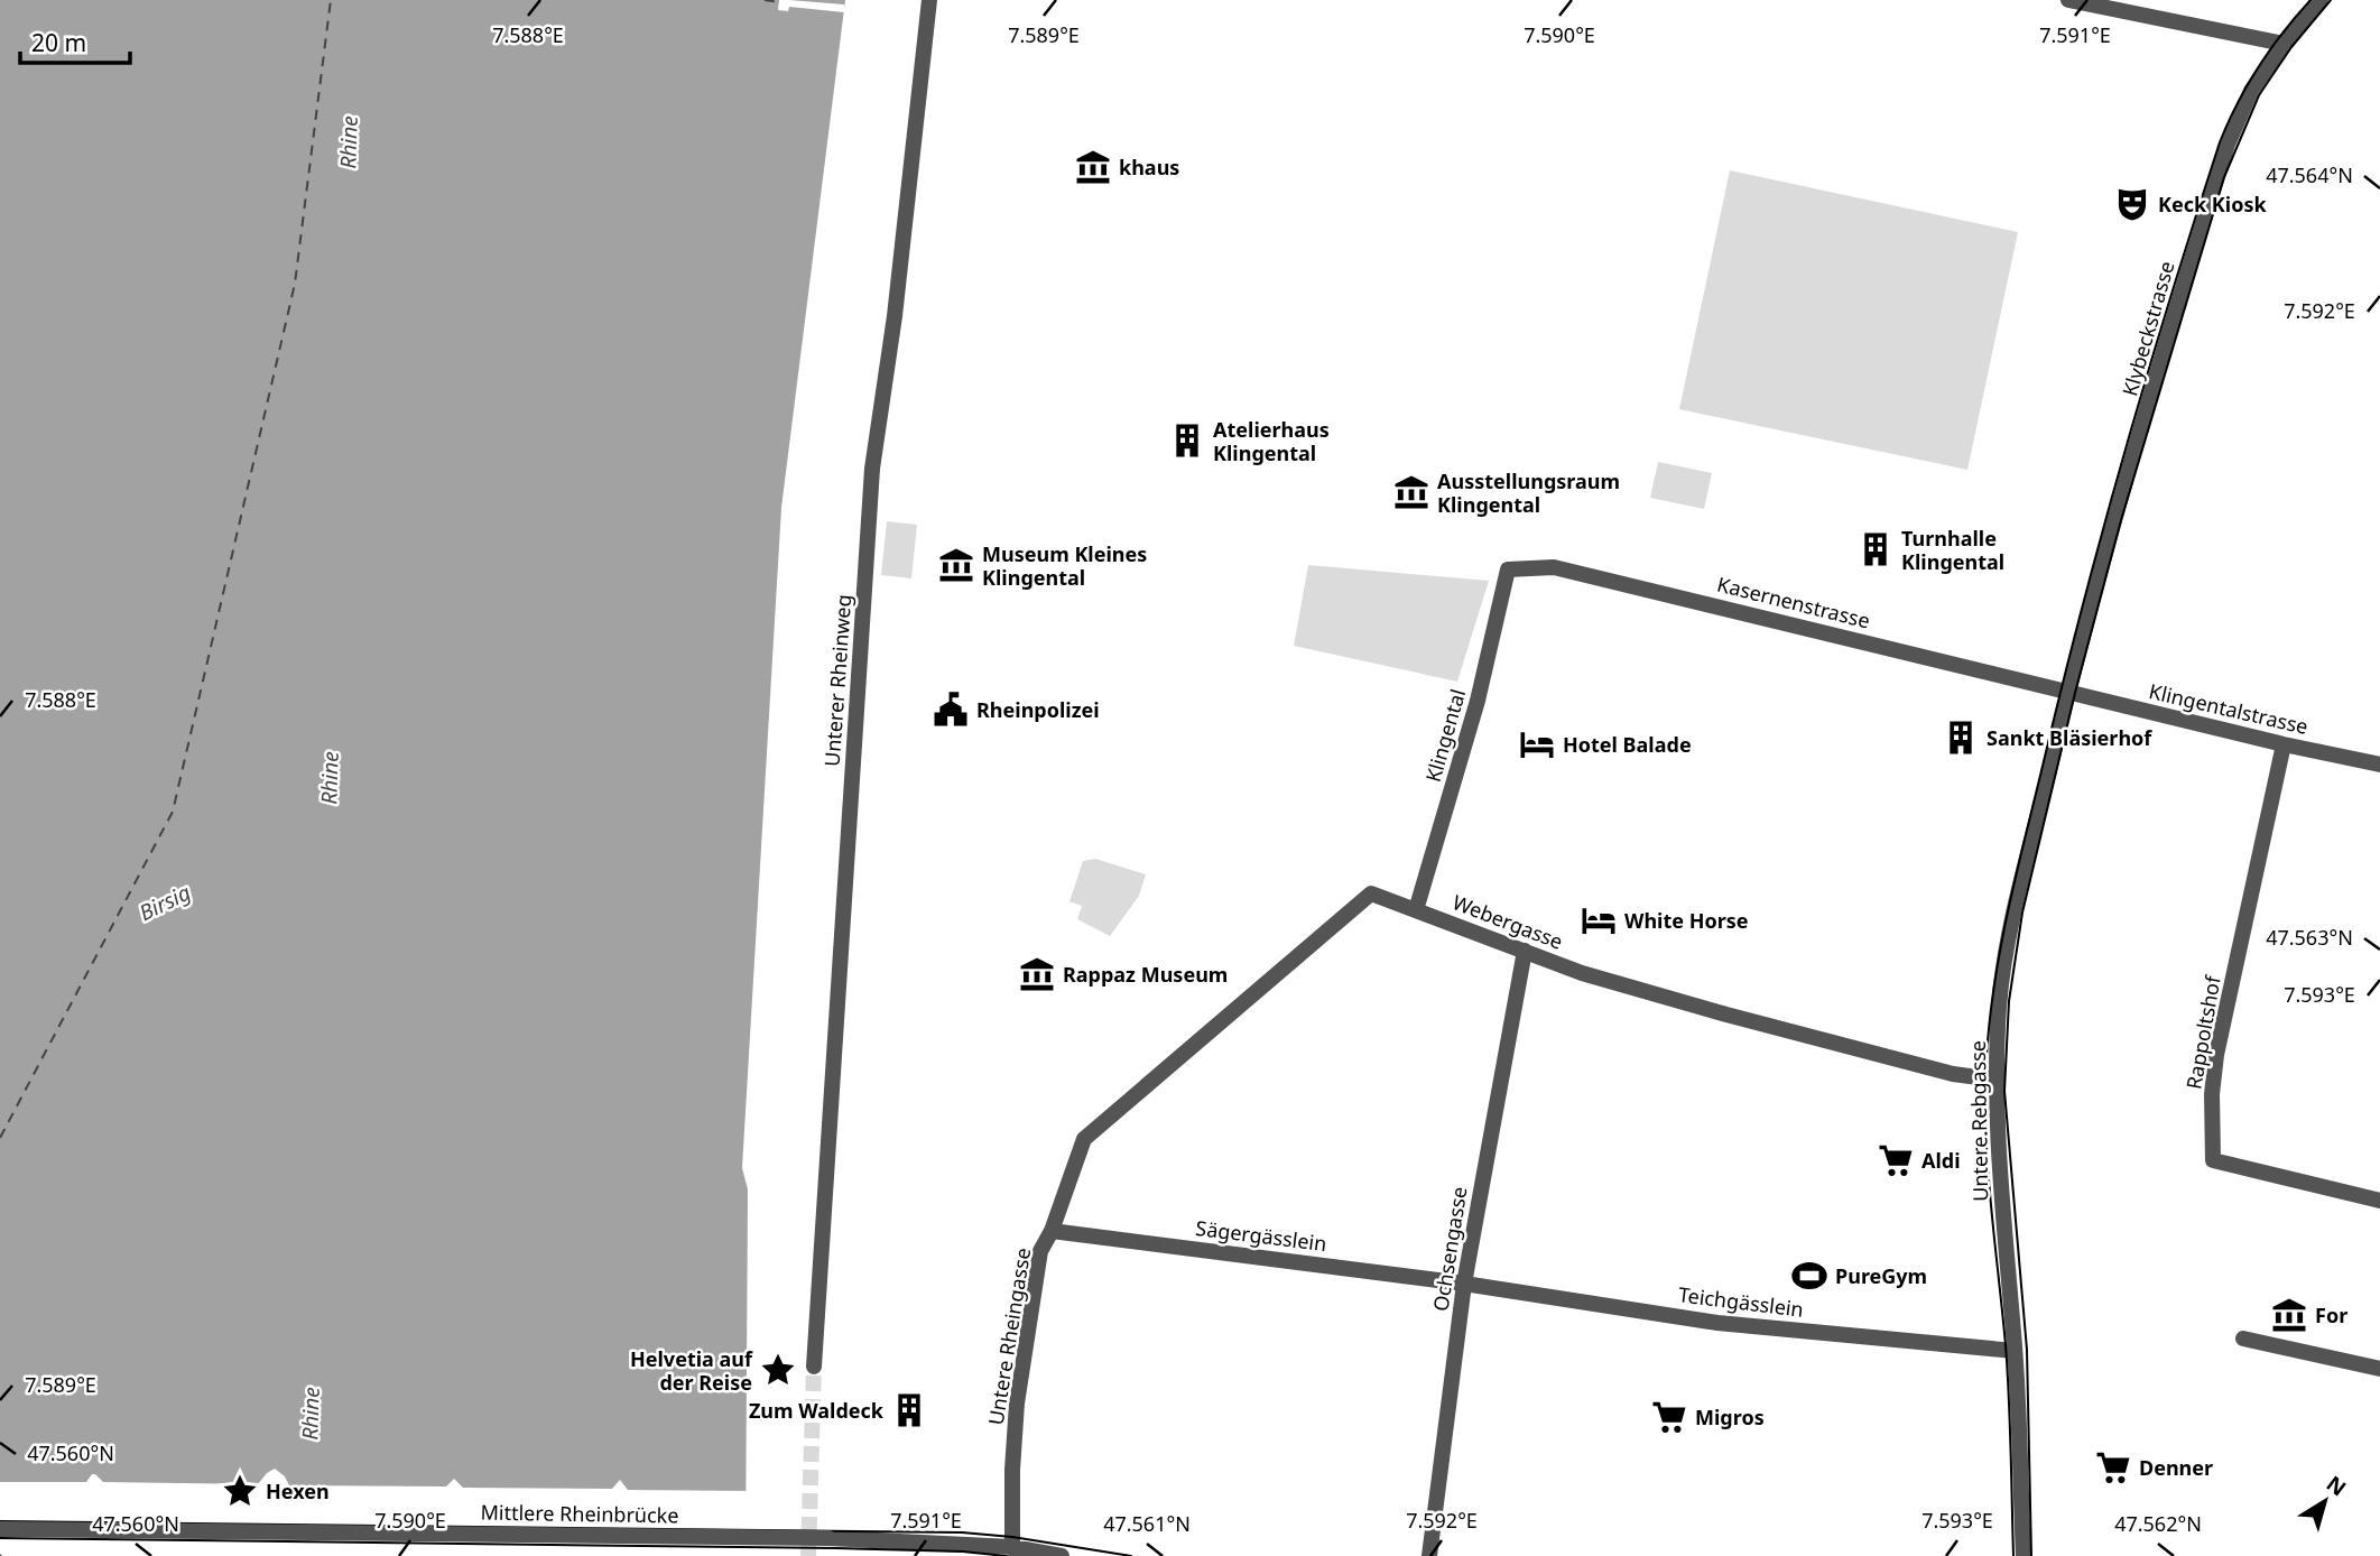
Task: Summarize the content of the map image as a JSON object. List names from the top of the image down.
{
  "streets": {
    "street": [
      "Klybeckstrasse",
      "Kasernenstrasse",
      "Unterer Rheinweg",
      "Klingentalstrasse",
      "Klingental",
      "Webergasse",
      "Rappoltshof",
      "Untere Rebgasse",
      "Sägergässlein",
      "Ochsengasse",
      "Teichgässlein",
      "Untere Rheingasse",
      "Mittlere Rheinbrücke"
    ]
  },
  "crossings": [
    ["Klybeckstrasse", "Kasernenstrasse"],
    ["Klybeckstrasse", "Klingentalstrasse"],
    ["Klybeckstrasse", "Untere Rebgasse"],
    ["Kasernenstrasse", "Klingentalstrasse"],
    ["Kasernenstrasse", "Klingental"],
    ["Kasernenstrasse", "Untere Rebgasse"],
    ["Klingentalstrasse", "Rappoltshof"],
    ["Klingentalstrasse", "Untere Rebgasse"],
    ["Klingental", "Webergasse"],
    ["Webergasse", "Untere Rebgasse"],
    ["Webergasse", "Ochsengasse"],
    ["Webergasse", "Untere Rheingasse"],
    ["Untere Rebgasse", "Teichgässlein"],
    ["Sägergässlein", "Ochsengasse"],
    ["Sägergässlein", "Teichgässlein"],
    ["Sägergässlein", "Untere Rheingasse"],
    ["Ochsengasse", "Teichgässlein"],
    ["Untere Rheingasse", "Mittlere Rheinbrücke"]
  ],
  "water": ["Rhine", "Birsig"],
  "places": {
    "museum": [
      "khaus",
      "Ausstellungsraum Klingental",
      "Museum Kleines Klingental",
      "Rappaz Museum",
      "For"
    ],
    "theatre": ["Keck Kiosk"],
    "building": [
      "Atelierhaus Klingental",
      "Turnhalle Klingental",
      "Sankt Bläsierhof",
      "Zum Waldeck"
    ],
    "public building": ["Rheinpolizei"],
    "hotel": ["Hotel Balade", "White Horse"],
    "supermarket": ["Aldi", "Migros", "Denner"],
    "sports": ["PureGym"],
    "place": ["Helvetia auf der Reise", "Hexen"]
  },
  "scale_bar": "20 m",
  "north": "top right",
  "coordinates": [
    "7.588°E",
    "7.589°E",
    "7.590°E",
    "7.591°E",
    "47.564°N",
    "7.592°E",
    "47.563°N",
    "7.593°E",
    "47.560°N",
    "47.561°N",
    "47.562°N"
  ]
}
